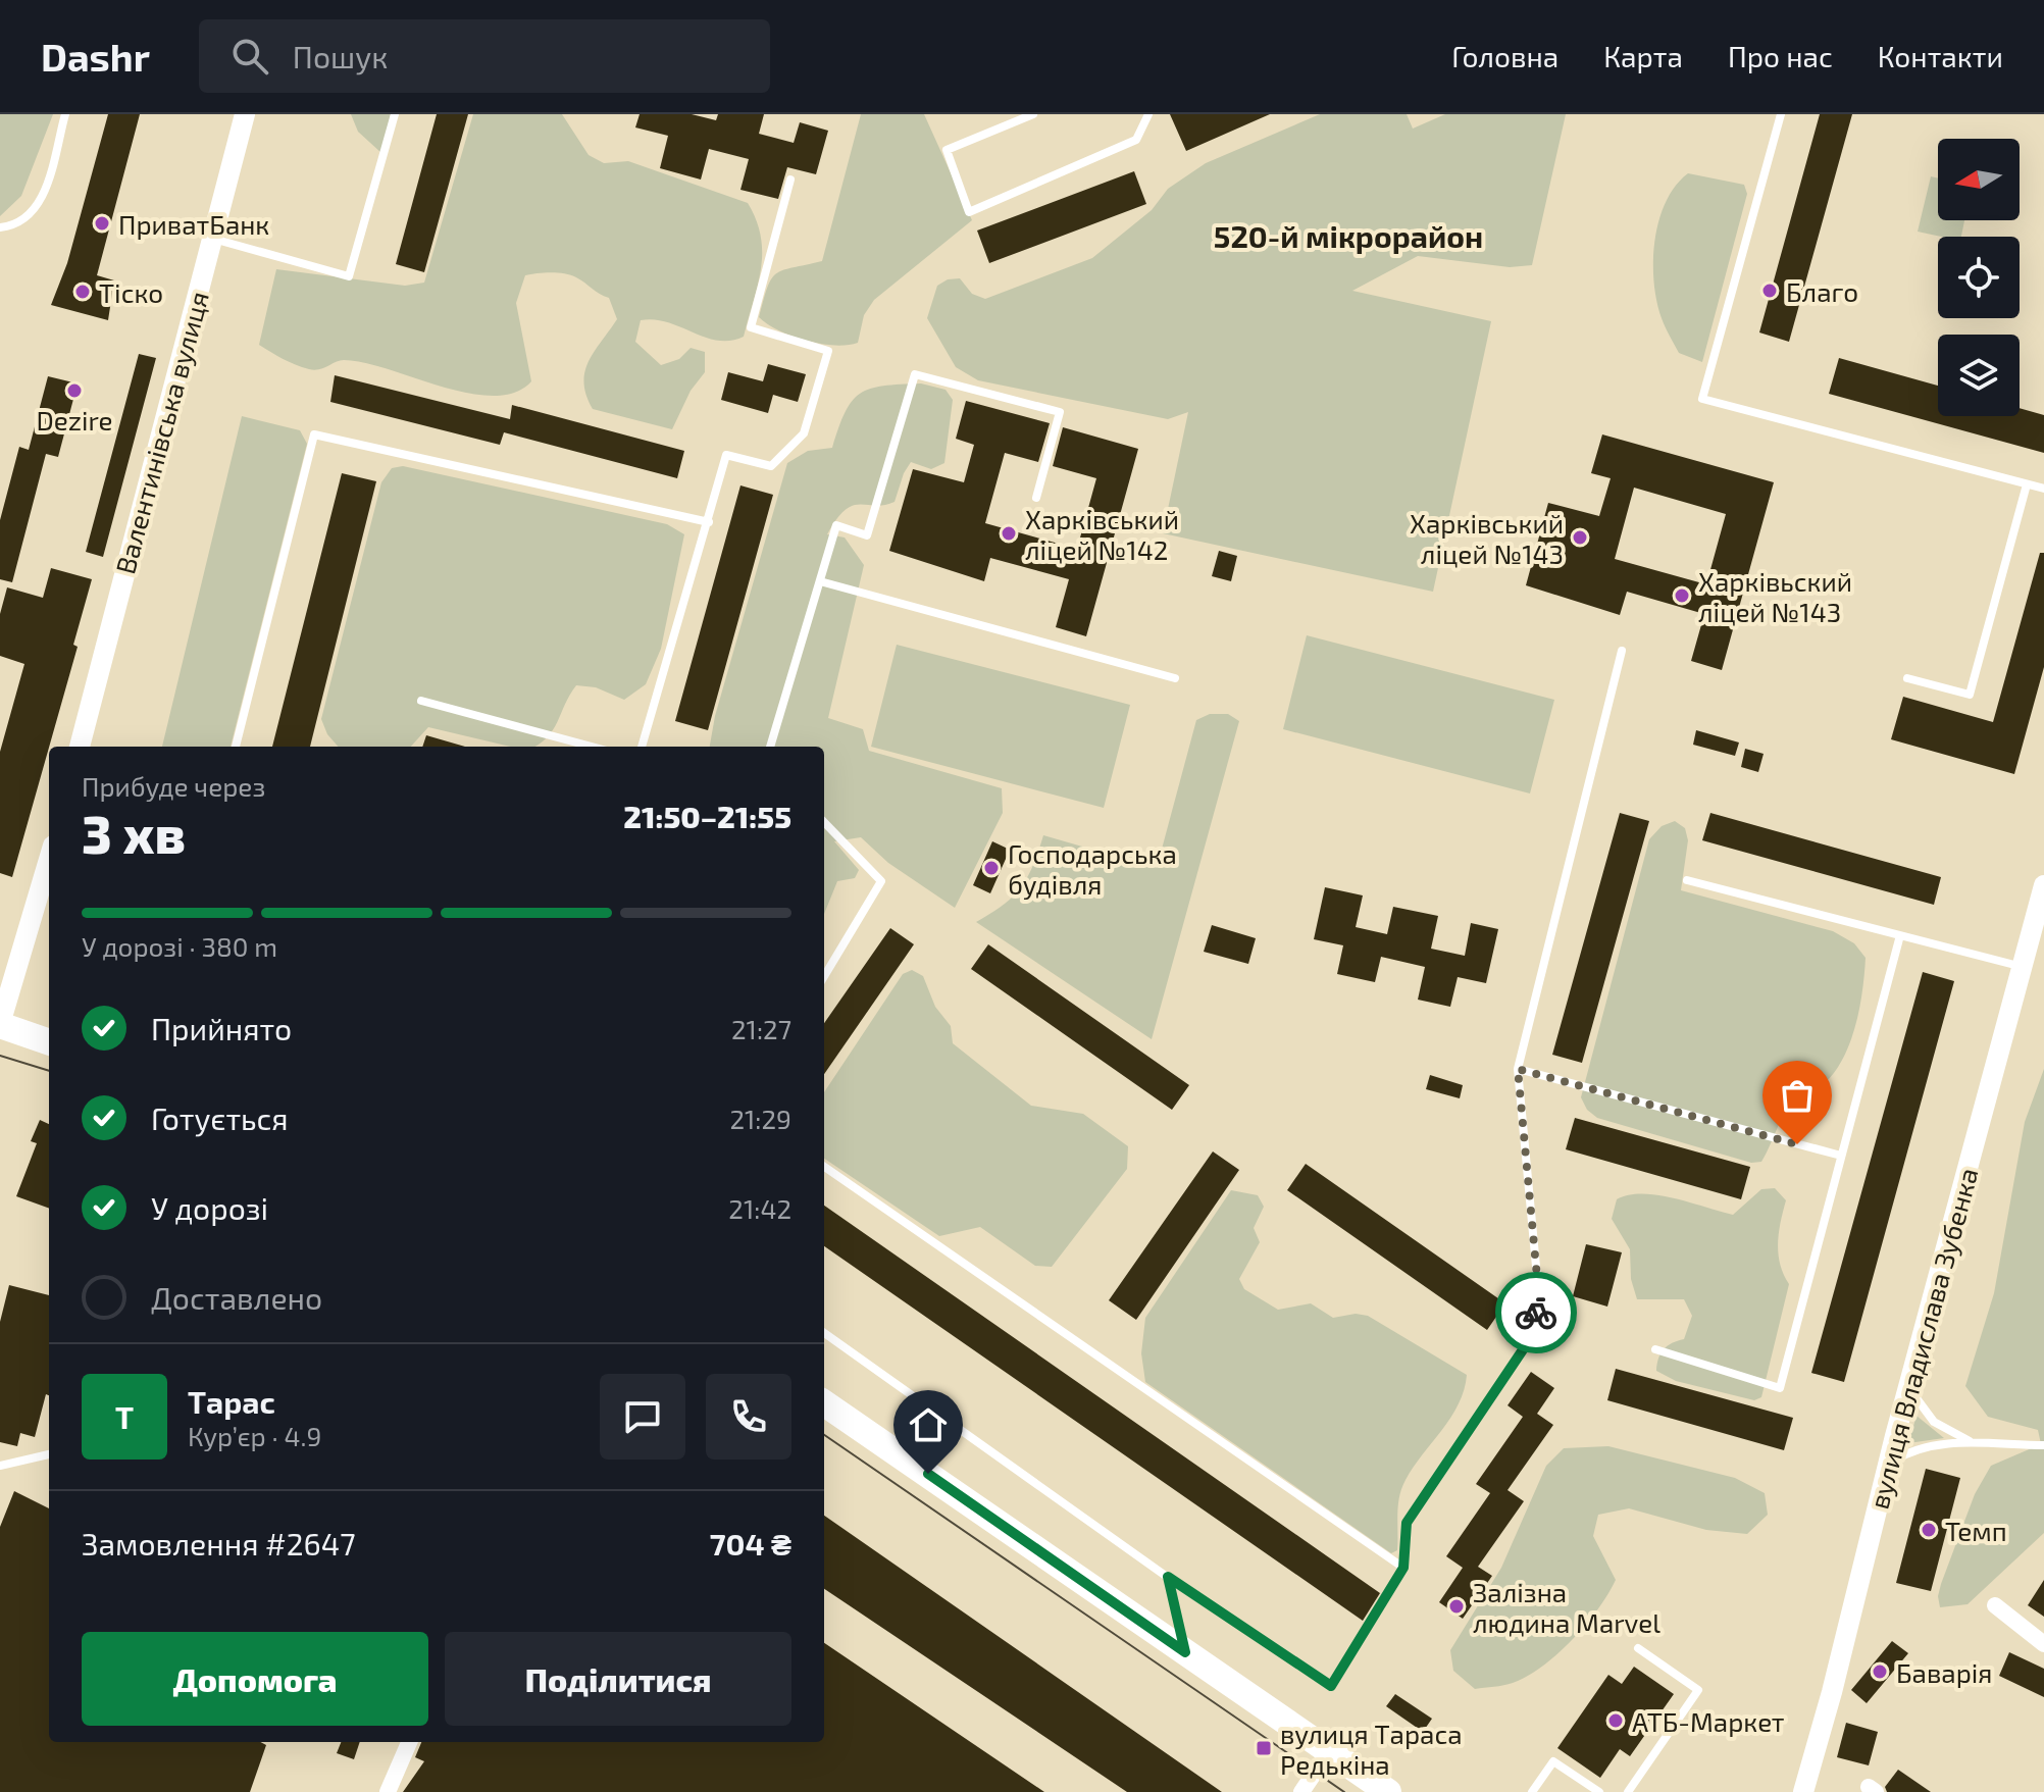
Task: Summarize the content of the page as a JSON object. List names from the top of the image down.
{
  "streets": {
    "street": ["Валентинівська вулиця", "вулиця Владислава Зубенка"]
  },
  "districts": ["520-й мікрорайон"],
  "places": {
    "other": [
      "ПриватБанк",
      "Благо",
      "Тіско",
      "Dezire",
      "Харківський ліцей №142",
      "Харківський ліцей №143",
      "Харківьский ліцей №143",
      "Господарська будівля",
      "Темп",
      "Залізна людина Marvel",
      "Баварія",
      "АТБ-Маркет"
    ],
    "transit": ["вулиця Тараса Редькіна"]
  },
  "north": "left",
  "page": {
    "header": "Dashr",
    "search": "Пошук",
    "nav": [
      "Головна",
      "Карта",
      "Про нас",
      "Контакти"
    ],
    "heading": ["3 хв", "Прибуде через", "21:50–21:55"],
    "panel": [
      "Тарас",
      "Кур’єр · 4.9",
      "Замовлення #2647",
      "704 ₴"
    ],
    "bar": "У дорозі · 380 m",
    "list": [
      ["Прийнято", "21:27"],
      ["Готується", "21:29"],
      ["У дорозі", "21:42"],
      "Доставлено"
    ],
    "round": "Т",
    "buttons": ["Допомога", "Поділитися"]
  }
}
